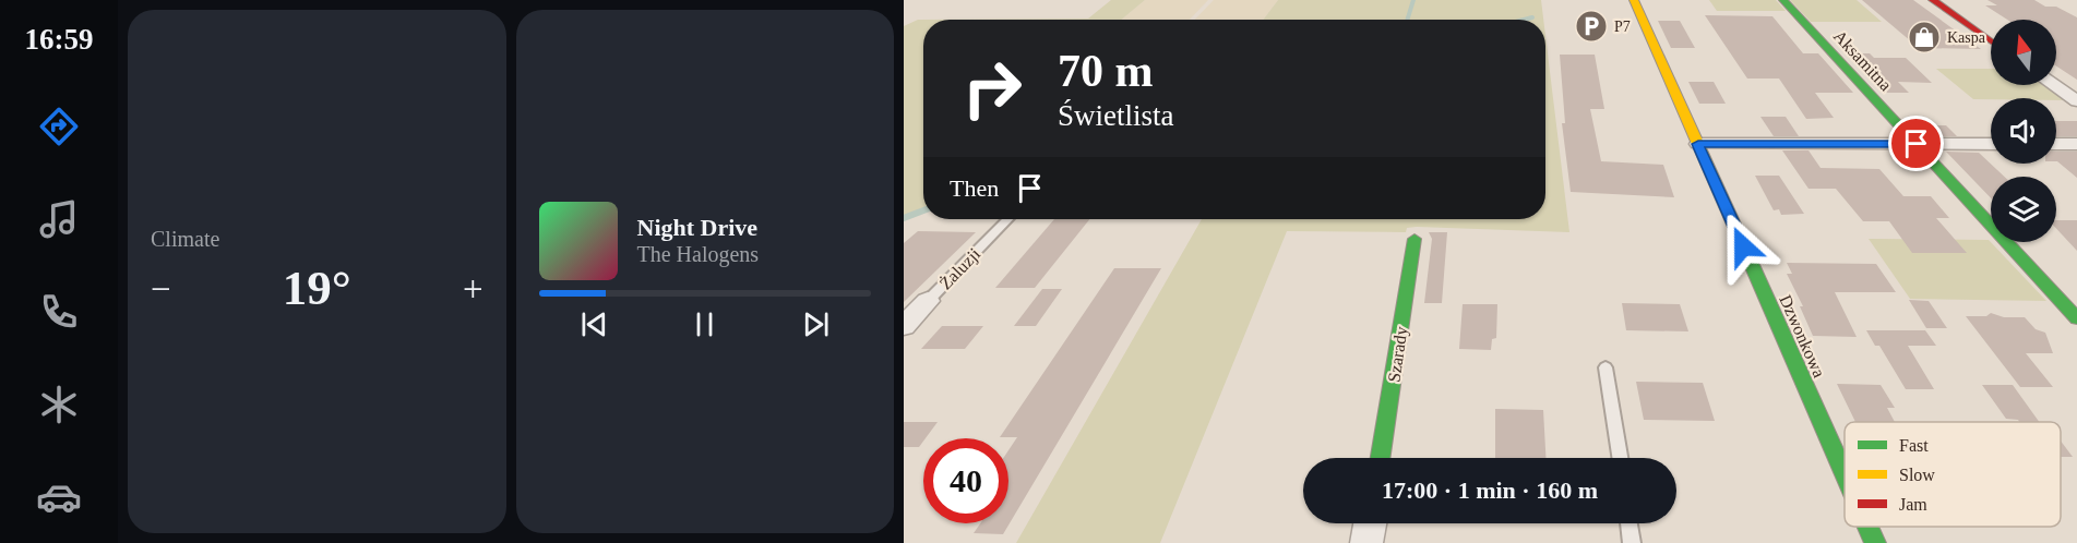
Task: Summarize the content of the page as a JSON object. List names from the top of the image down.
{
  "streets": {
    "street": [
      "Aksamitna",
      "Żaluzji",
      "Dzwonkowa",
      "Szarady"
    ]
  },
  "places": {
    "parking": ["P7"],
    "shop": ["Kaspa"]
  },
  "legend": ["Fast", "Slow", "Jam"],
  "north": "top",
  "page": {
    "tabs": "16:59",
    "tile": "Climate",
    "turn": ["70 m", "Świetlista"],
    "then": "Then",
    "song": ["Night Drive", "The Halogens"],
    "heat": ["−", "19°", "+"],
    "limit": "40",
    "trip": "17:00 · 1 min · 160 m"
  }
}
